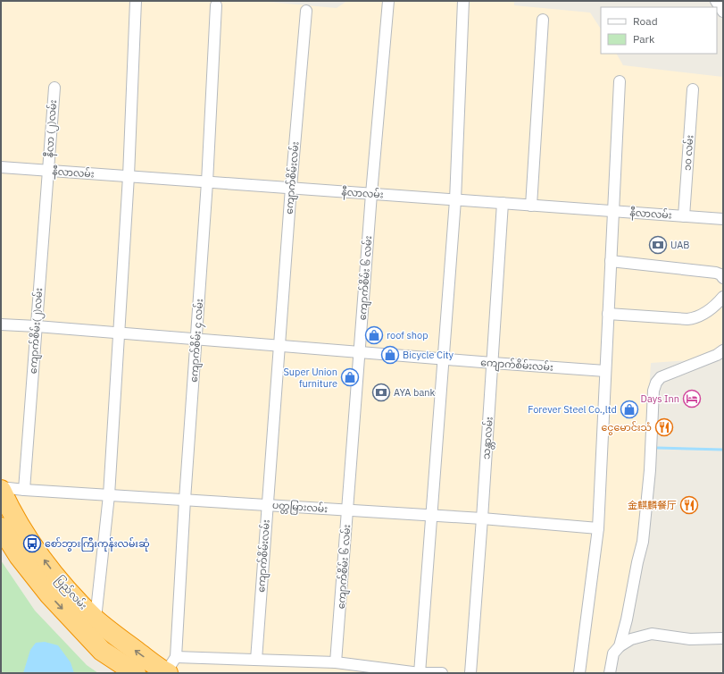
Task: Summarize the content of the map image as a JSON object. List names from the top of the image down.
{
  "streets": {
    "highway": ["ပြည်လမ်း"],
    "street": [
      "နီလာ (၂)လမ်း",
      "၁၀ လမ်း",
      "နီလာလမ်း",
      "ကျောက်စိမ်းလမ်း",
      "ကျောက်စိမ်း ၆ လမ်း",
      "ကျောက်စိမ်း(၂)လမ်း",
      "ကျောက်စိမ်း ၄ လမ်း",
      "သန္တာလမ်း",
      "ပတ္တမြားလမ်း"
    ]
  },
  "crossings": [
    ["နီလာ (၂)လမ်း", "နီလာလမ်း"],
    ["နီလာ (၂)လမ်း", "ကျောက်စိမ်း(၂)လမ်း"],
    ["၁၀ လမ်း", "နီလာလမ်း"],
    ["နီလာလမ်း", "ကျောက်စိမ်းလမ်း"],
    ["နီလာလမ်း", "ကျောက်စိမ်း ၆ လမ်း"],
    ["နီလာလမ်း", "ကျောက်စိမ်း(၂)လမ်း"],
    ["နီလာလမ်း", "ကျောက်စိမ်း ၄ လမ်း"],
    ["နီလာလမ်း", "သန္တာလမ်း"],
    ["ကျောက်စိမ်းလမ်း", "ကျောက်စိမ်း ၆ လမ်း"],
    ["ကျောက်စိမ်းလမ်း", "ကျောက်စိမ်း(၂)လမ်း"],
    ["ကျောက်စိမ်းလမ်း", "ကျောက်စိမ်း ၄ လမ်း"],
    ["ကျောက်စိမ်းလမ်း", "သန္တာလမ်း"],
    ["ကျောက်စိမ်းလမ်း", "ပတ္တမြားလမ်း"],
    ["ကျောက်စိမ်း ၆ လမ်း", "ပတ္တမြားလမ်း"],
    ["ကျောက်စိမ်း(၂)လမ်း", "ပတ္တမြားလမ်း"],
    ["ကျောက်စိမ်း ၄ လမ်း", "ပတ္တမြားလမ်း"],
    ["ကျောက်စိမ်း ၄ လမ်း", "ပြည်လမ်း"],
    ["သန္တာလမ်း", "ပတ္တမြားလမ်း"],
    ["ပတ္တမြားလမ်း", "ပြည်လမ်း"]
  ],
  "places": {
    "bank": ["UAB", "AYA bank"],
    "shop": [
      "roof shop",
      "Bicycle City",
      "Super Union furniture",
      "Forever Steel Co.,ltd"
    ],
    "hotel": ["Days Inn"],
    "restaurant": ["ငွေမောင်းသံ", "金麒麟餐厅"],
    "bus stop": ["စော်ဘွားကြီးကုန်းလမ်းဆုံ"]
  },
  "legend": ["Road", "Park"]
}
